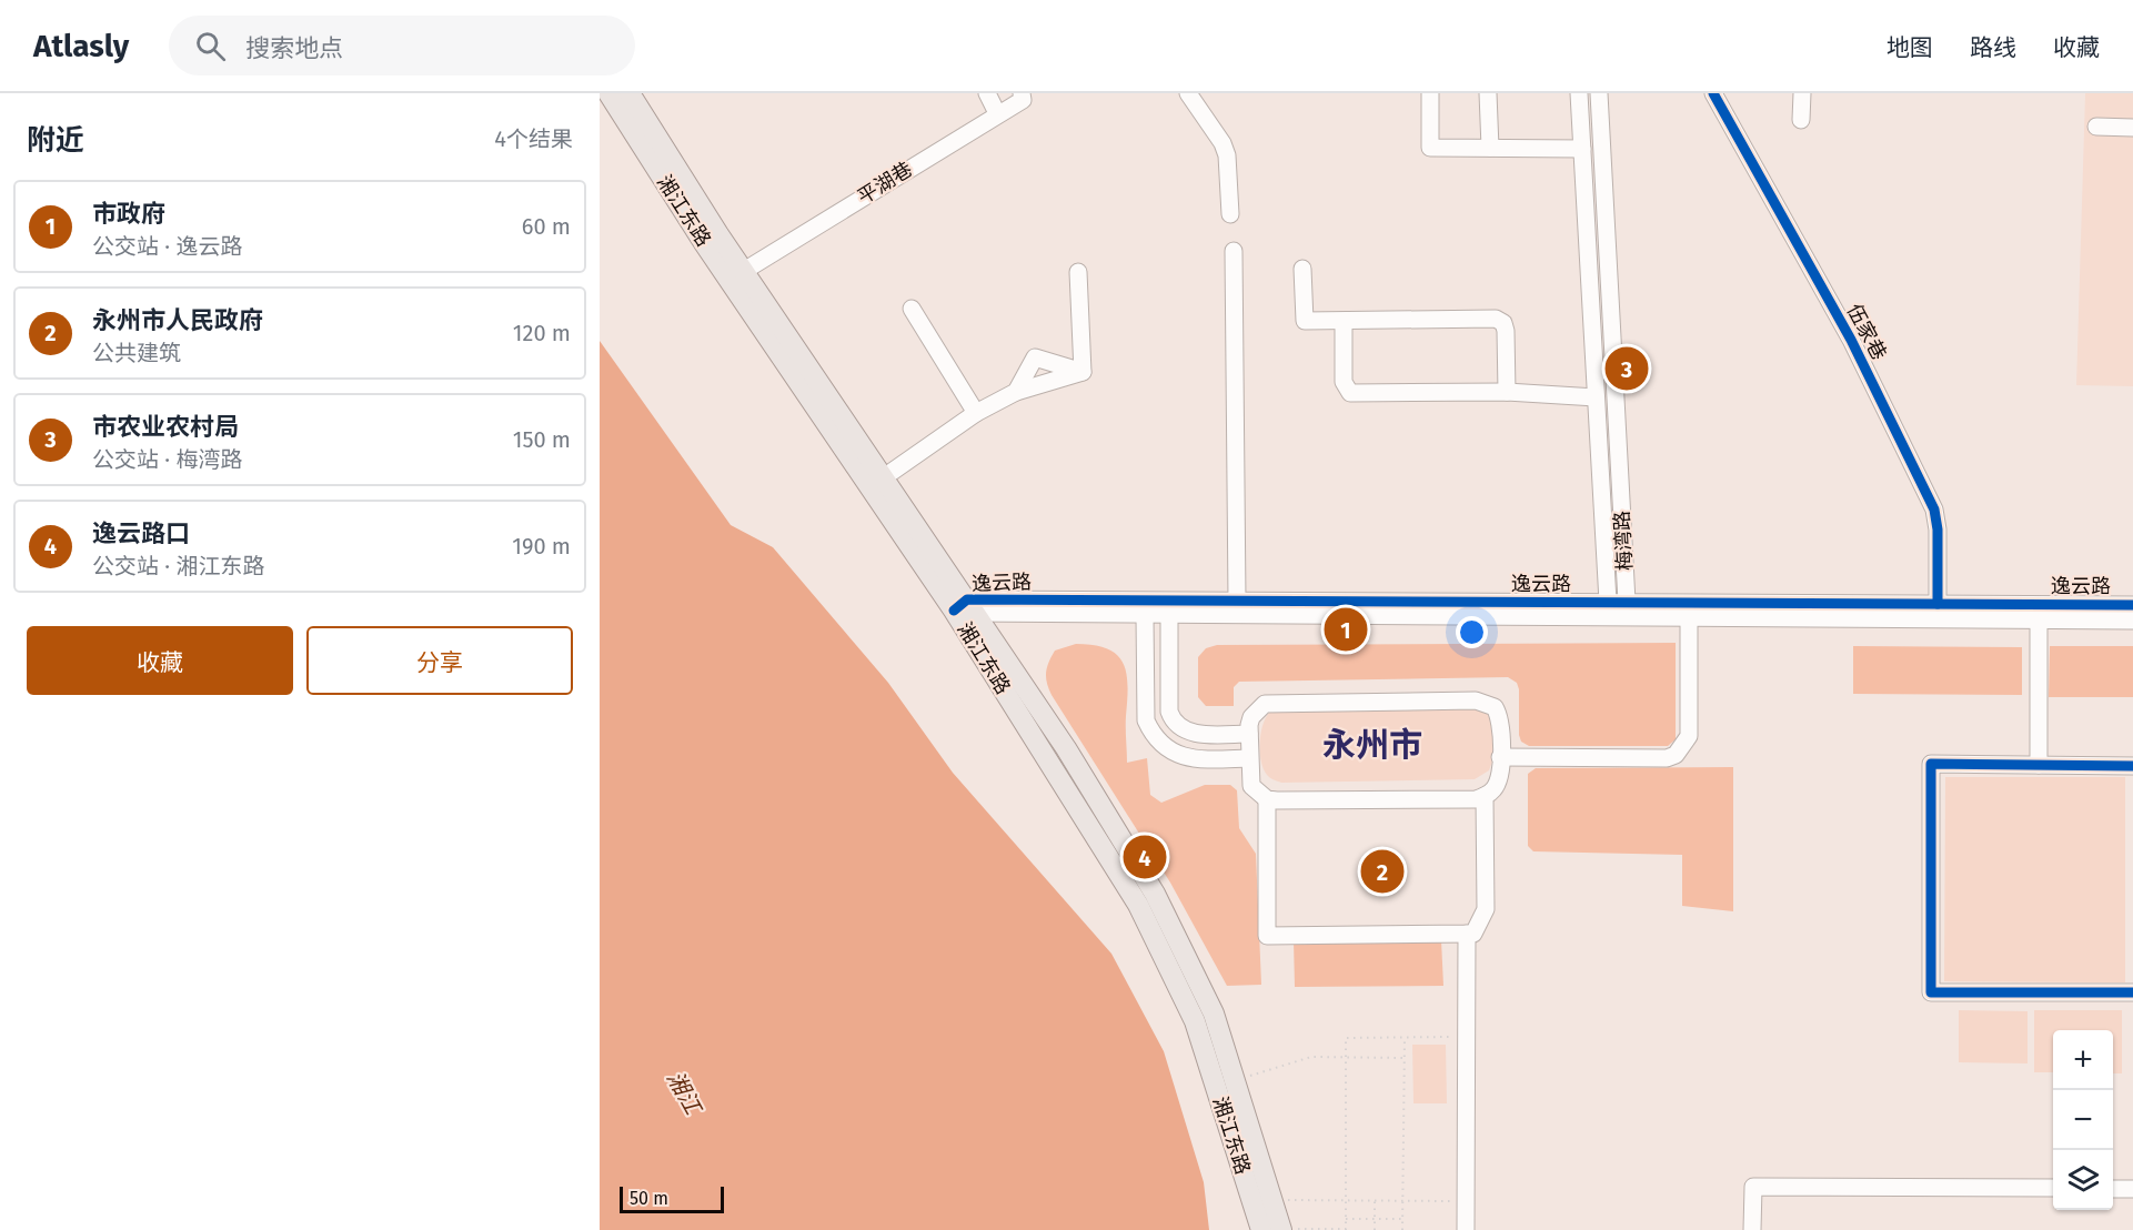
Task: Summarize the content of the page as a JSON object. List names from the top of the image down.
{
  "streets": {
    "main road": ["湘江东路"],
    "street": [
      "平湖巷",
      "伍家巷",
      "梅湾路",
      "逸云路"
    ]
  },
  "crossings": [
    ["平湖巷", "湘江东路"],
    ["湘江东路", "逸云路"],
    ["伍家巷", "逸云路"],
    ["梅湾路", "逸云路"]
  ],
  "districts": ["永州市"],
  "water": ["湘江"],
  "scale_bar": "50 m",
  "page": {
    "header": "Atlasly",
    "search": "搜索地点",
    "nav": ["地图", "路线", "收藏"],
    "heading": ["附近", "4个结果"],
    "list": [
      {
        "mark": "1",
        "name": "市政府",
        "note": "公交站 · 逸云路",
        "value": "60 m"
      },
      {
        "mark": "2",
        "name": "永州市人民政府",
        "note": "公共建筑",
        "value": "120 m"
      },
      {
        "mark": "3",
        "name": "市农业农村局",
        "note": "公交站 · 梅湾路",
        "value": "150 m"
      },
      {
        "mark": "4",
        "name": "逸云路口",
        "note": "公交站 · 湘江东路",
        "value": "190 m"
      }
    ],
    "pins": [
      "3",
      "1",
      "4",
      "2"
    ],
    "buttons": ["收藏", "分享"],
    "map_buttons": ["+", "−"],
    "scale": "50 m"
  }
}
